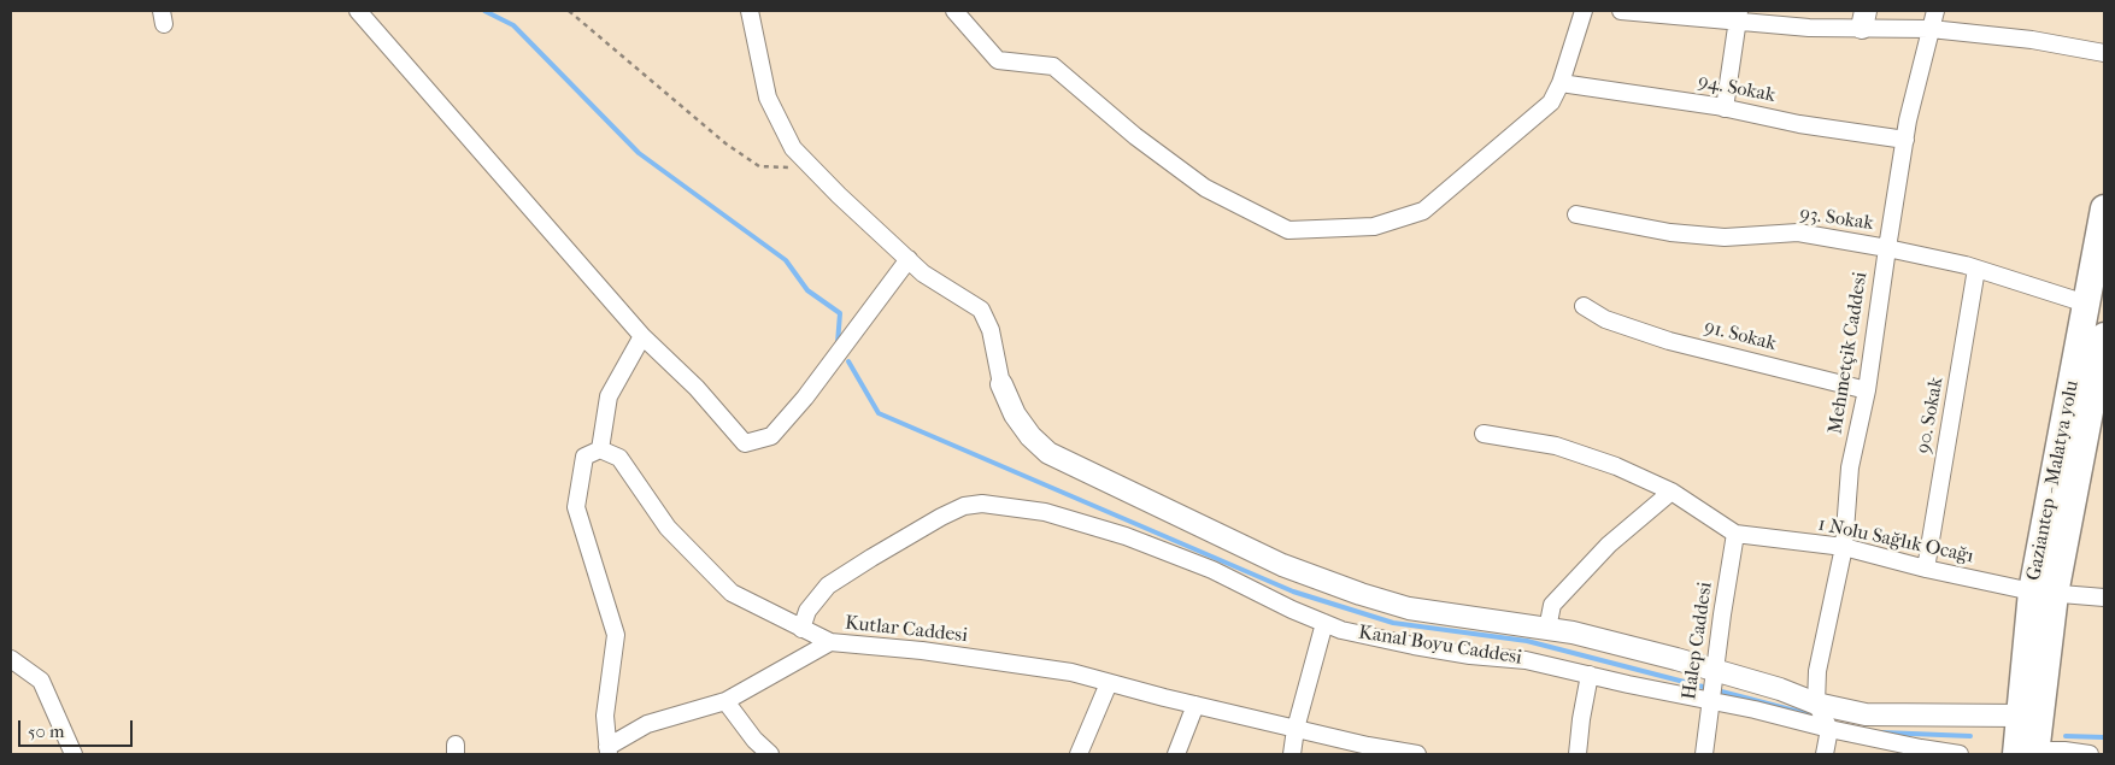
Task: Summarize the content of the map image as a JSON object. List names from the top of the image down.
{
  "streets": {
    "highway": ["Gaziantep - Malatya yolu"],
    "street": [
      "94. Sokak",
      "93. Sokak",
      "91. Sokak",
      "Mehmetçik Caddesi",
      "90. Sokak",
      "1 Nolu Sağlık Ocağı",
      "Kutlar Caddesi",
      "Halep Caddesi",
      "Kanal Boyu Caddesi"
    ]
  },
  "crossings": [
    ["94. Sokak", "Mehmetçik Caddesi"],
    ["93. Sokak", "Mehmetçik Caddesi"],
    ["93. Sokak", "90. Sokak"],
    ["93. Sokak", "Gaziantep - Malatya yolu"],
    ["91. Sokak", "Mehmetçik Caddesi"],
    ["Mehmetçik Caddesi", "1 Nolu Sağlık Ocağı"],
    ["Mehmetçik Caddesi", "Kanal Boyu Caddesi"],
    ["90. Sokak", "1 Nolu Sağlık Ocağı"],
    ["Gaziantep - Malatya yolu", "1 Nolu Sağlık Ocağı"],
    ["Gaziantep - Malatya yolu", "Kanal Boyu Caddesi"],
    ["1 Nolu Sağlık Ocağı", "Halep Caddesi"],
    ["Kutlar Caddesi", "Kanal Boyu Caddesi"],
    ["Halep Caddesi", "Kanal Boyu Caddesi"]
  ],
  "scale_bar": "50 m"
}
